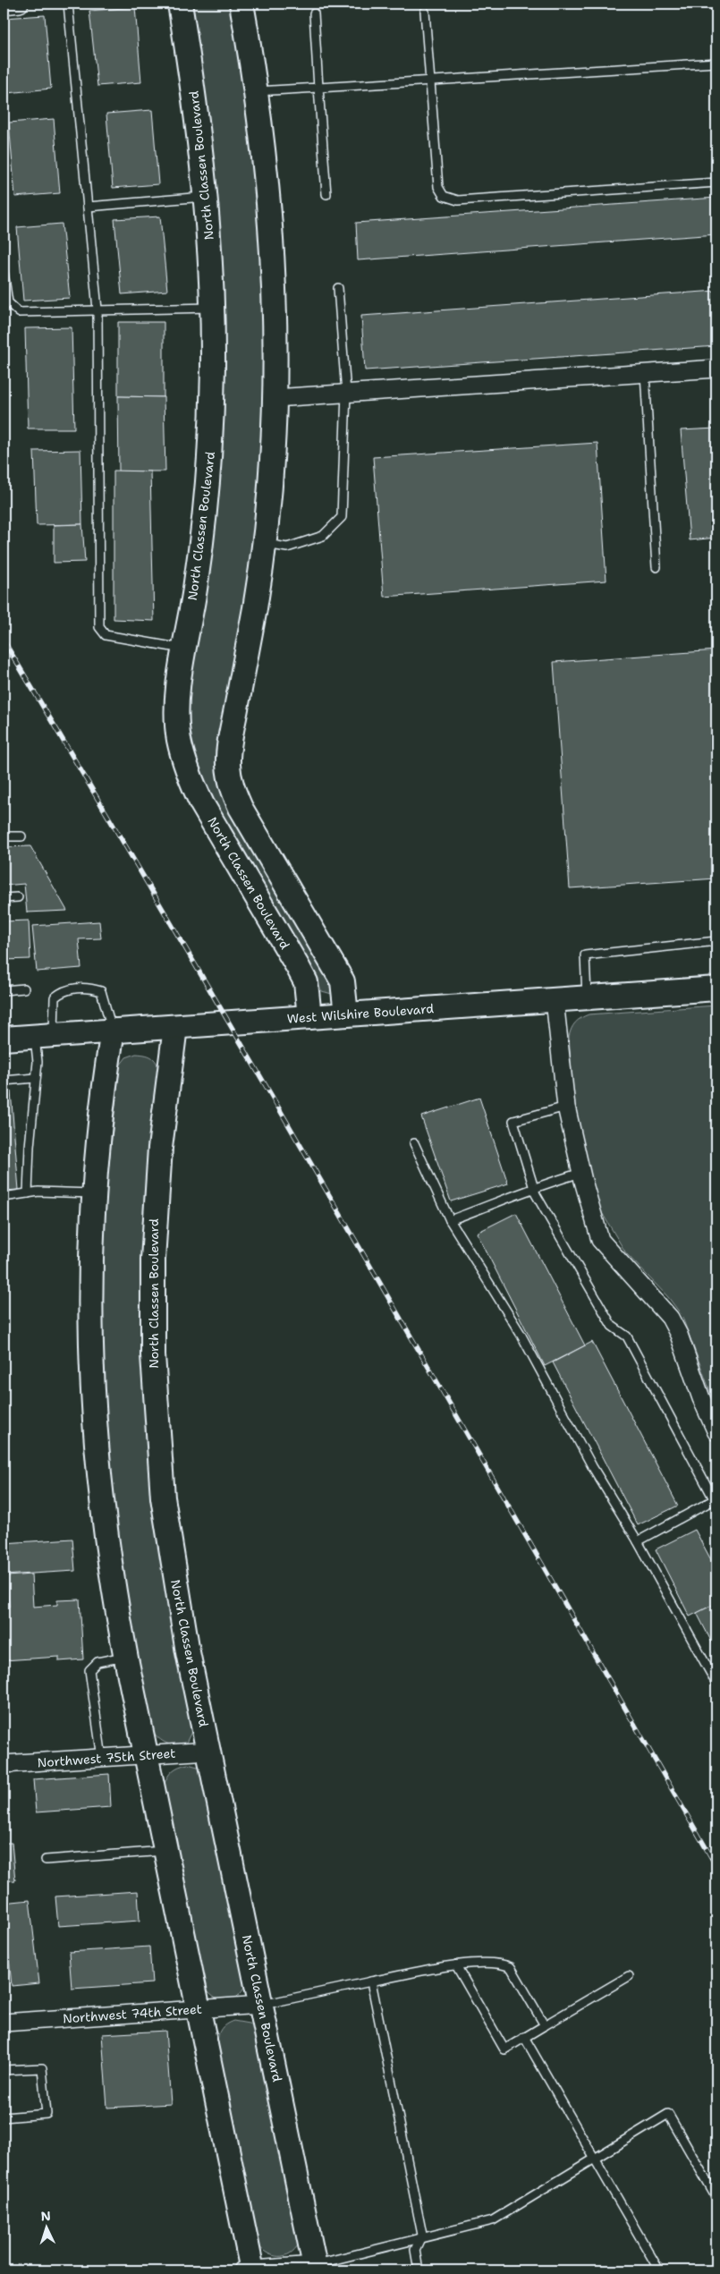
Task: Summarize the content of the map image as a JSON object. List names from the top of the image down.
{
  "streets": {
    "street": [
      "North Classen Boulevard",
      "West Wilshire Boulevard",
      "Northwest 75th Street",
      "Northwest 74th Street"
    ]
  },
  "crossings": [
    ["North Classen Boulevard", "West Wilshire Boulevard"],
    ["North Classen Boulevard", "Northwest 75th Street"],
    ["North Classen Boulevard", "Northwest 74th Street"]
  ],
  "north": "top"
}
